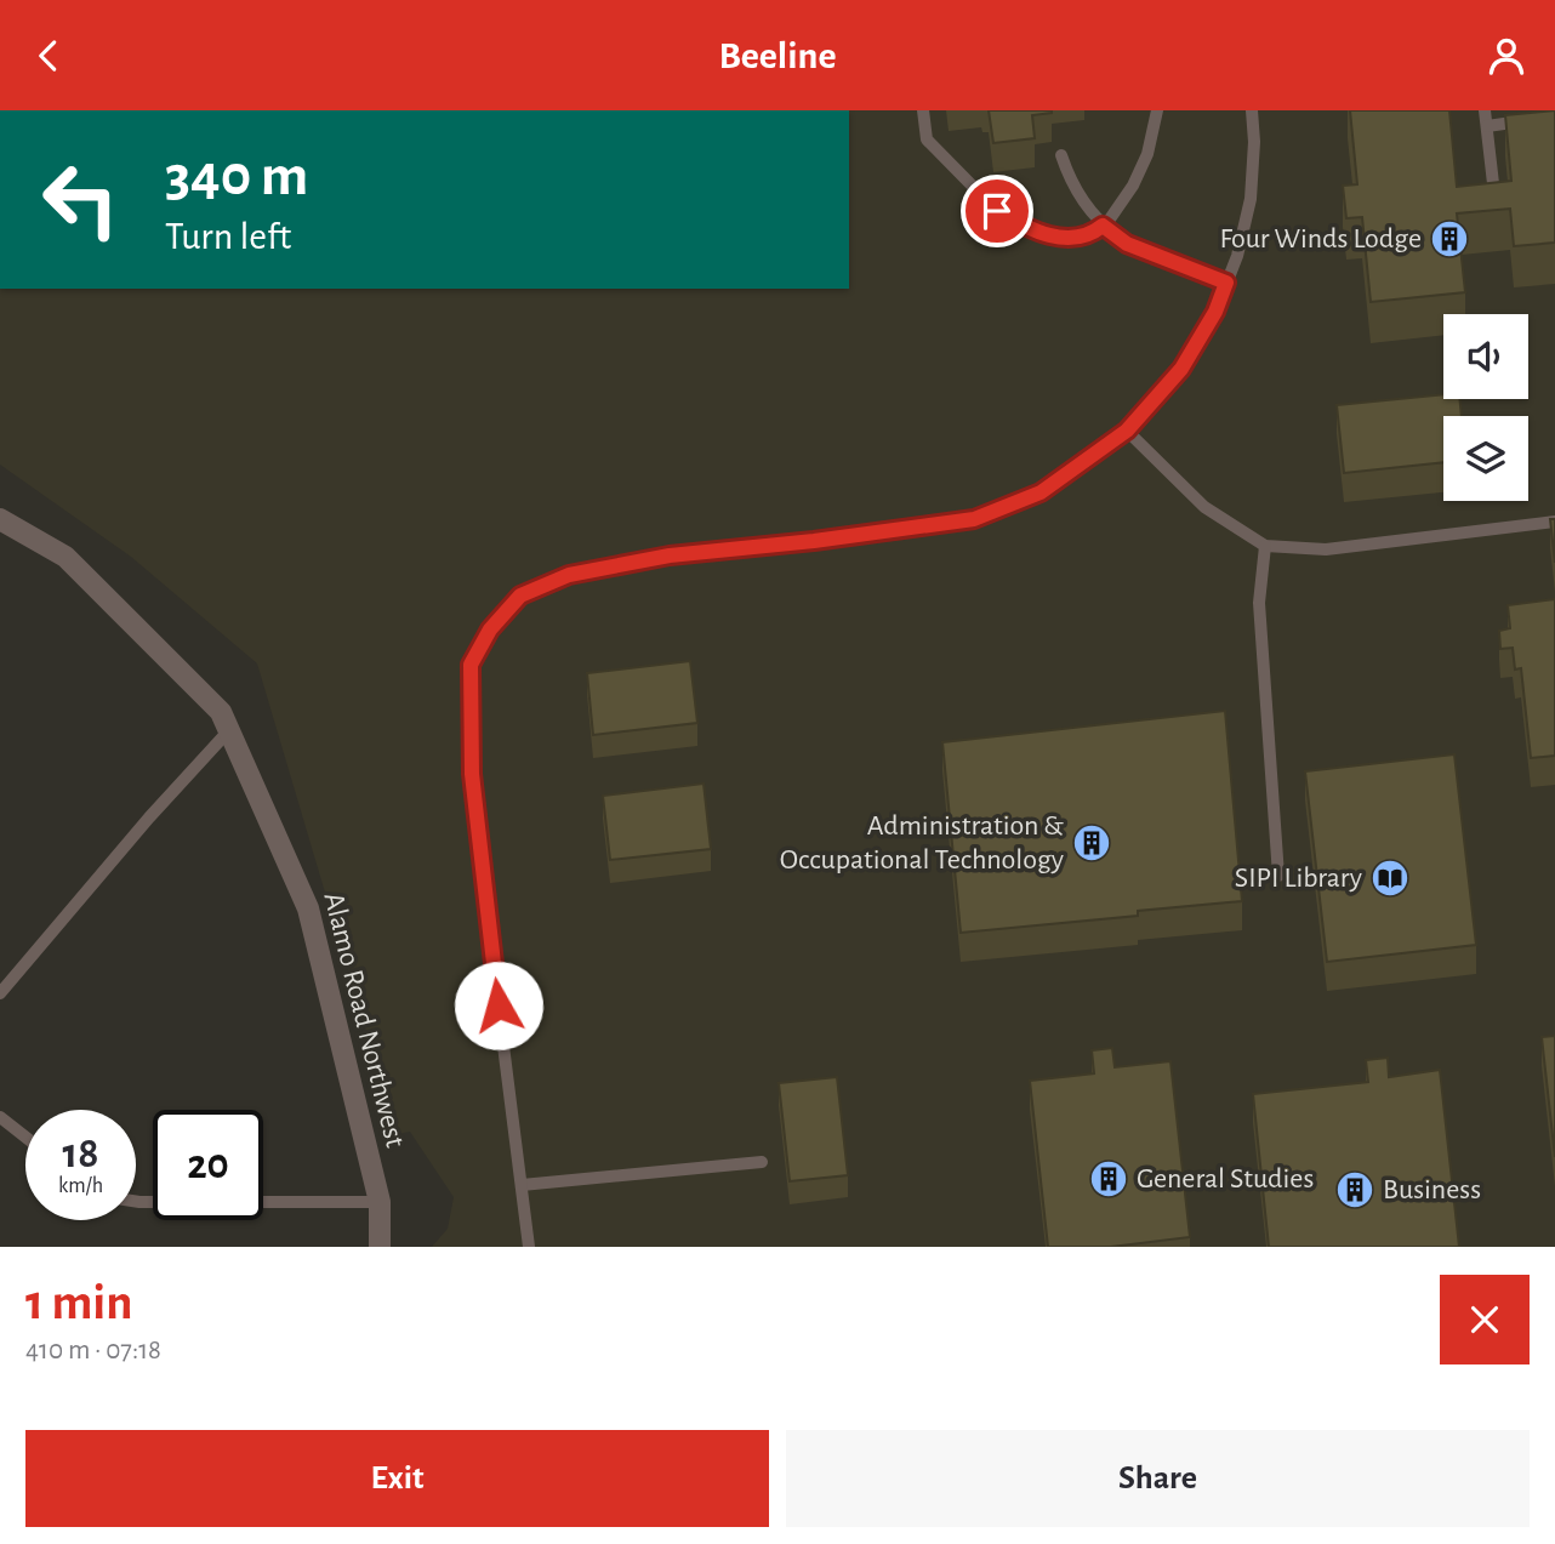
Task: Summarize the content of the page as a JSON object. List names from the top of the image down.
{
  "streets": {
    "street": ["Alamo Road Northwest"]
  },
  "places": {
    "building": [
      "Four Winds Lodge",
      "Administration & Occupational Technology",
      "General Studies",
      "Business"
    ],
    "library": ["SIPI Library"]
  },
  "page": {
    "header": "Beeline",
    "turn": ["340 m", "Turn left"],
    "speed": "18 km/h",
    "limit": "20",
    "heading": ["1 min", "410 m · 07:18"],
    "buttons": ["Exit", "Share"]
  }
}
